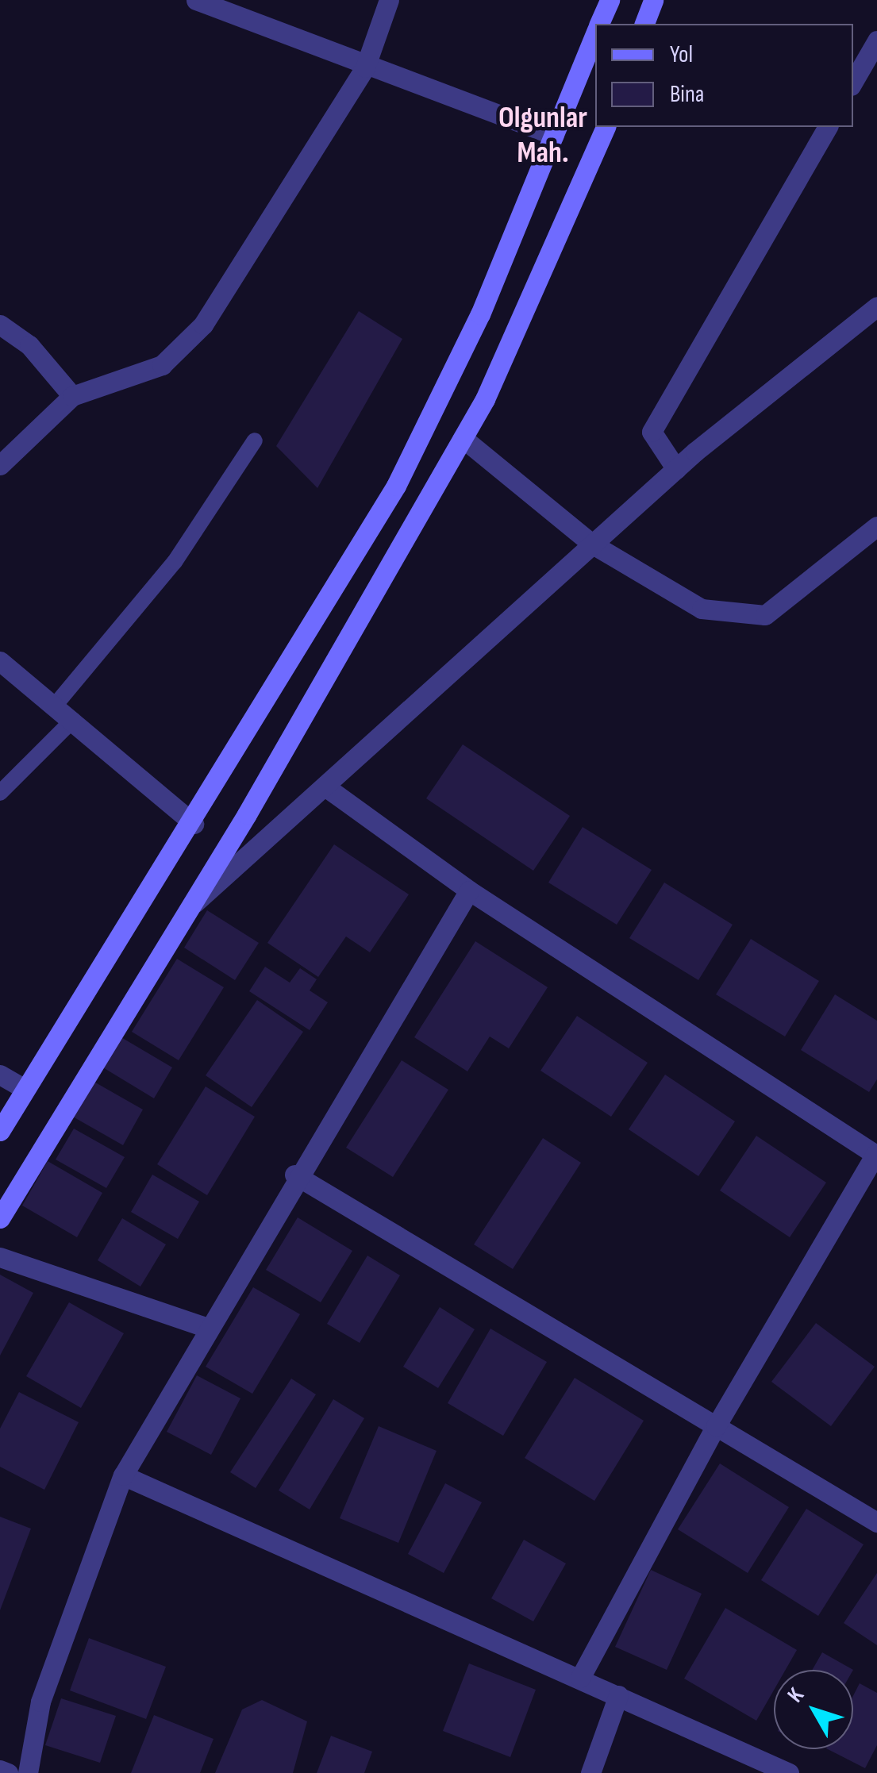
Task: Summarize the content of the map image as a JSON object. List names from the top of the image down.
{
  "districts": ["Olgunlar Mah."],
  "legend": ["Yol", "Bina"],
  "north": "top left"
}
